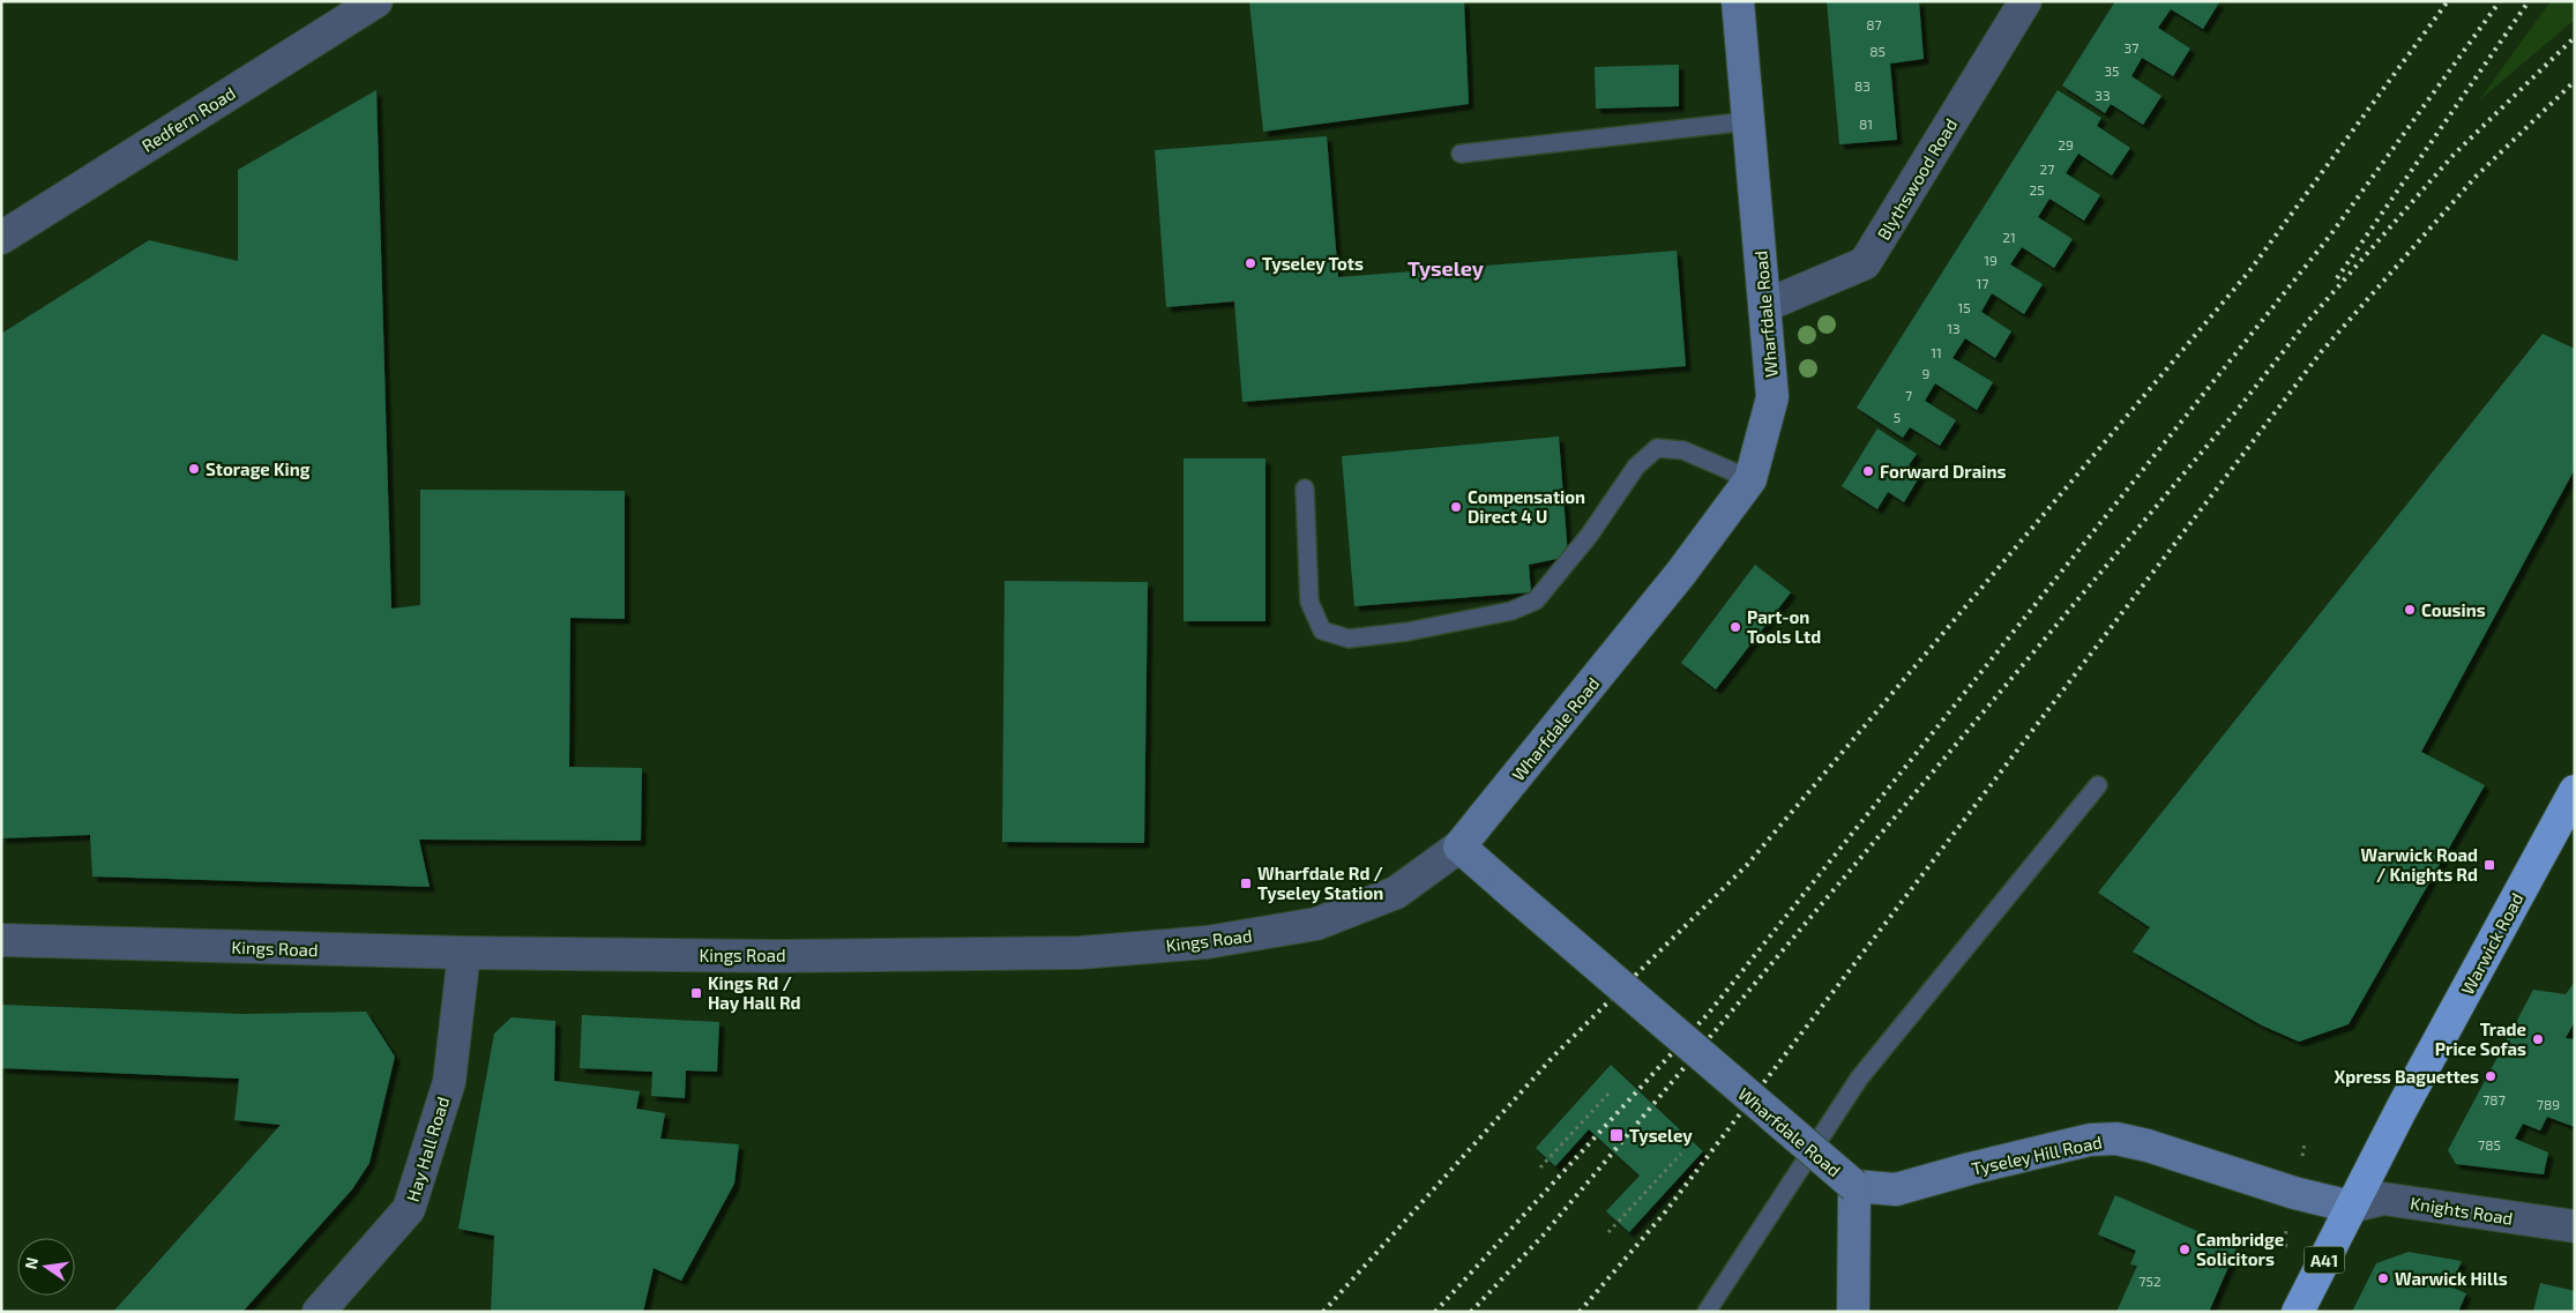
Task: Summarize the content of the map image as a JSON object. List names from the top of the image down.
{
  "streets": {
    "highway": ["Warwick Road", "A41"],
    "main road": ["Wharfdale Road", "Tyseley Hill Road"],
    "street": [
      "Redfern Road",
      "Blythswood Road",
      "Kings Road",
      "Hay Hall Road",
      "Knights Road"
    ]
  },
  "crossings": [
    ["Blythswood Road", "Wharfdale Road"],
    ["Wharfdale Road", "Kings Road"],
    ["Wharfdale Road", "Tyseley Hill Road"],
    ["Kings Road", "Hay Hall Road"],
    ["Warwick Road", "Tyseley Hill Road"],
    ["Warwick Road", "Knights Road"],
    ["Tyseley Hill Road", "Knights Road"]
  ],
  "districts": ["Tyseley"],
  "places": {
    "other": [
      "Tyseley Tots",
      "Storage King",
      "Forward Drains",
      "Compensation Direct 4 U",
      "Cousins",
      "Part-on Tools Ltd",
      "Trade Price Sofas",
      "Xpress Baguettes",
      "Cambridge Solicitors",
      "Warwick Hills"
    ],
    "transit": [
      "Warwick Road / Knights Rd",
      "Wharfdale Rd / Tyseley Station",
      "Kings Rd / Hay Hall Rd",
      "Tyseley"
    ]
  },
  "house_numbers": [
    "87",
    "37",
    "85",
    "35",
    "83",
    "33",
    "81",
    "29",
    "27",
    "25",
    "21",
    "19",
    "17",
    "15",
    "13",
    "11",
    "9",
    "7",
    "5",
    "787",
    "789",
    "785",
    "752"
  ],
  "north": "left"
}
